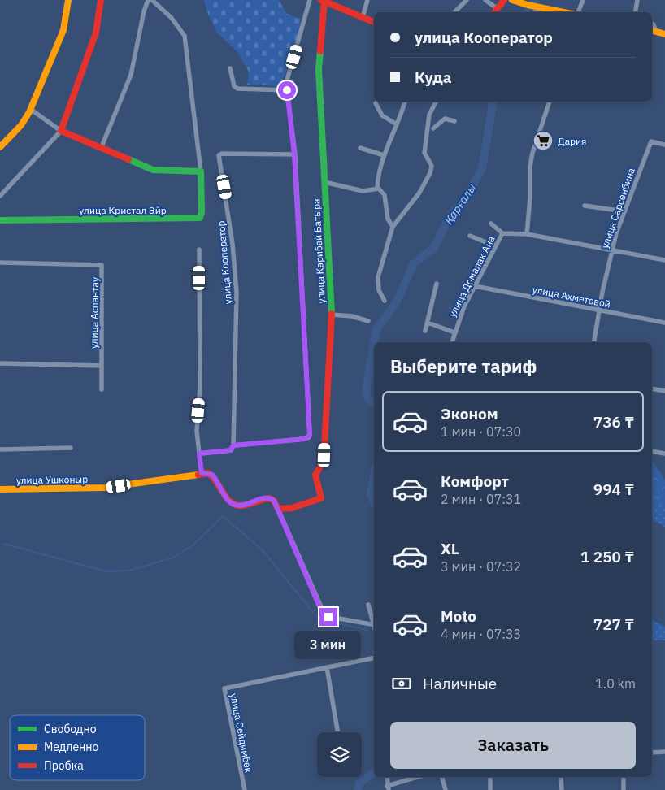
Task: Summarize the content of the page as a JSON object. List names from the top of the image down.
{
  "streets": {
    "street": [
      "улица Сарсенбина",
      "улица Кристал Эйр",
      "улица Карибай Батыра",
      "улица Кооператор",
      "улица Домалак Ана",
      "улица Ахметовой",
      "улица Аспантау",
      "улица Ушконыр",
      "улица Сейдимбек"
    ]
  },
  "crossings": [
    ["улица Сарсенбина", "улица Домалак Ана"],
    ["улица Сарсенбина", "улица Ахметовой"],
    ["улица Домалак Ана", "улица Ахметовой"]
  ],
  "water": ["Қарғалы"],
  "places": {
    "supermarket": ["Дария"]
  },
  "legend": ["Свободно", "Медленно", "Пробка"],
  "page": {
    "banner": ["улица Кооператор", "Куда"],
    "heading": "Выберите тариф",
    "list": [
      {
        "name": "Эконом",
        "note": "1 мин · 07:30",
        "value": "736 ₸"
      },
      {
        "name": "Комфорт",
        "note": "2 мин · 07:31",
        "value": "994 ₸"
      },
      {
        "name": "XL",
        "note": "3 мин · 07:32",
        "value": "1 250 ₸"
      },
      {
        "name": "Moto",
        "note": "4 мин · 07:33",
        "value": "727 ₸"
      }
    ],
    "bubble": "3 мин",
    "pay": ["Наличные", "1.0 km"],
    "buttons": "Заказать"
  }
}
